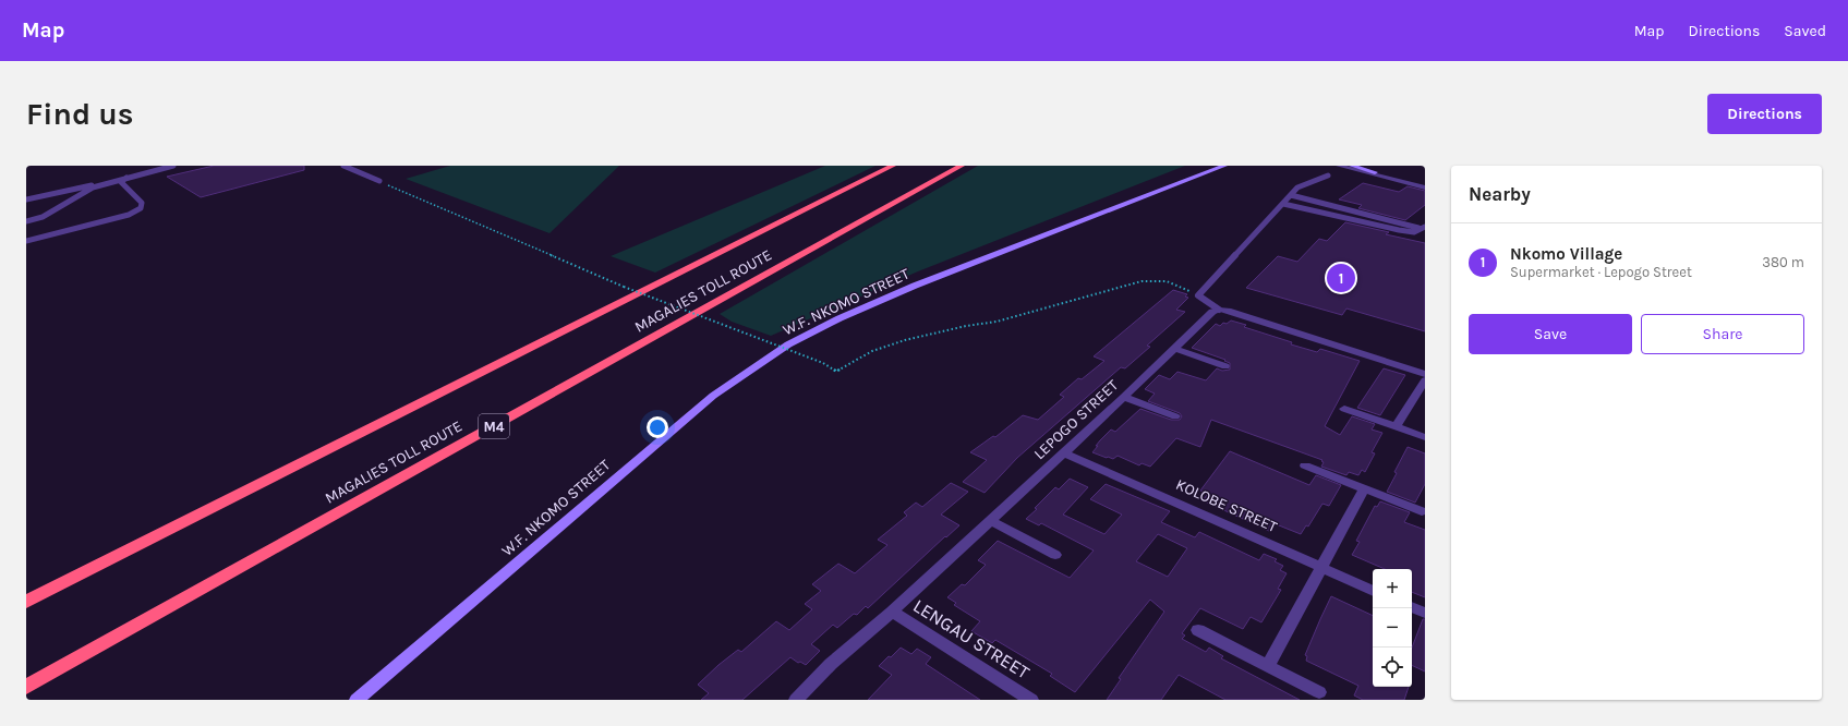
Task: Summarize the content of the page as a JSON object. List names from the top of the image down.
{
  "streets": {
    "highway": ["MAGALIES TOLL ROUTE", "M4"],
    "main road": ["W.F. NKOMO STREET"],
    "street": ["LEPOGO STREET", "KOLOBE STREET", "LENGAU STREET"]
  },
  "crossings": [
    ["LEPOGO STREET", "KOLOBE STREET"],
    ["LEPOGO STREET", "LENGAU STREET"]
  ],
  "page": {
    "header": "Map",
    "nav": ["Map", "Directions", "Saved"],
    "buttons": [
      "Directions",
      ["Save", "Share"]
    ],
    "title": "Find us",
    "heading": "Nearby",
    "list": [
      {
        "mark": "1",
        "name": "Nkomo Village",
        "note": "Supermarket · Lepogo Street",
        "value": "380 m"
      }
    ],
    "pins": "1",
    "map_buttons": ["+", "−"]
  }
}
